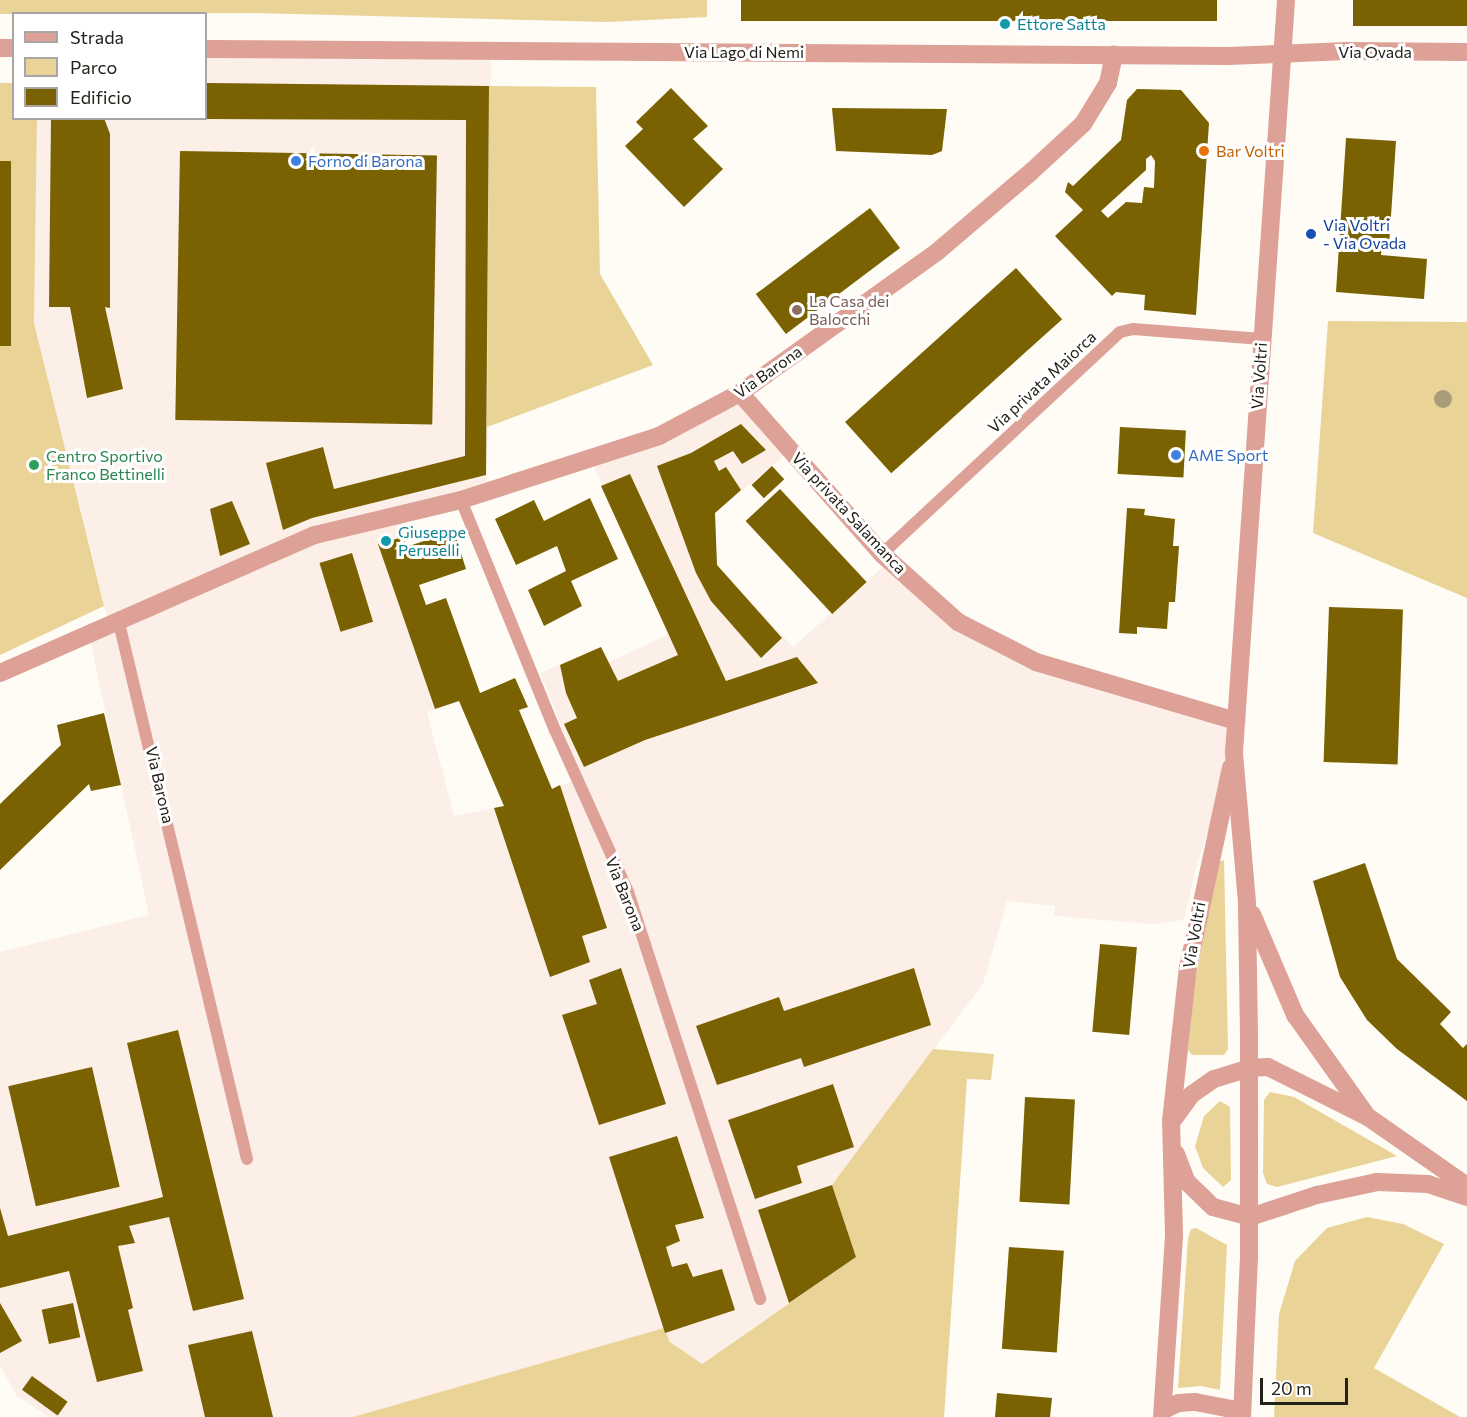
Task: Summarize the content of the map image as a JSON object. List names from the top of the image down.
{
  "streets": {
    "street": [
      "Via Lago di Nemi",
      "Via Ovada",
      "Via Barona",
      "Via Voltri",
      "Via privata Salamanca"
    ],
    "lane": ["Via privata Maiorca"]
  },
  "crossings": [
    ["Via Lago di Nemi", "Via Ovada"],
    ["Via Lago di Nemi", "Via Barona"],
    ["Via Lago di Nemi", "Via Voltri"],
    ["Via Ovada", "Via Voltri"],
    ["Via Barona", "Via privata Salamanca"],
    ["Via Voltri", "Via privata Maiorca"],
    ["Via Voltri", "Via privata Salamanca"],
    ["Via privata Maiorca", "Via privata Salamanca"]
  ],
  "places": [
    "Ettore Satta",
    "Bar Voltri",
    "Forno di Barona",
    "Via Voltri - Via Ovada",
    "La Casa dei Balocchi",
    "AME Sport",
    "Centro Sportivo Franco Bettinelli",
    "Giuseppe Peruselli"
  ],
  "legend": ["Strada", "Parco", "Edificio"],
  "scale_bar": "20 m"
}
